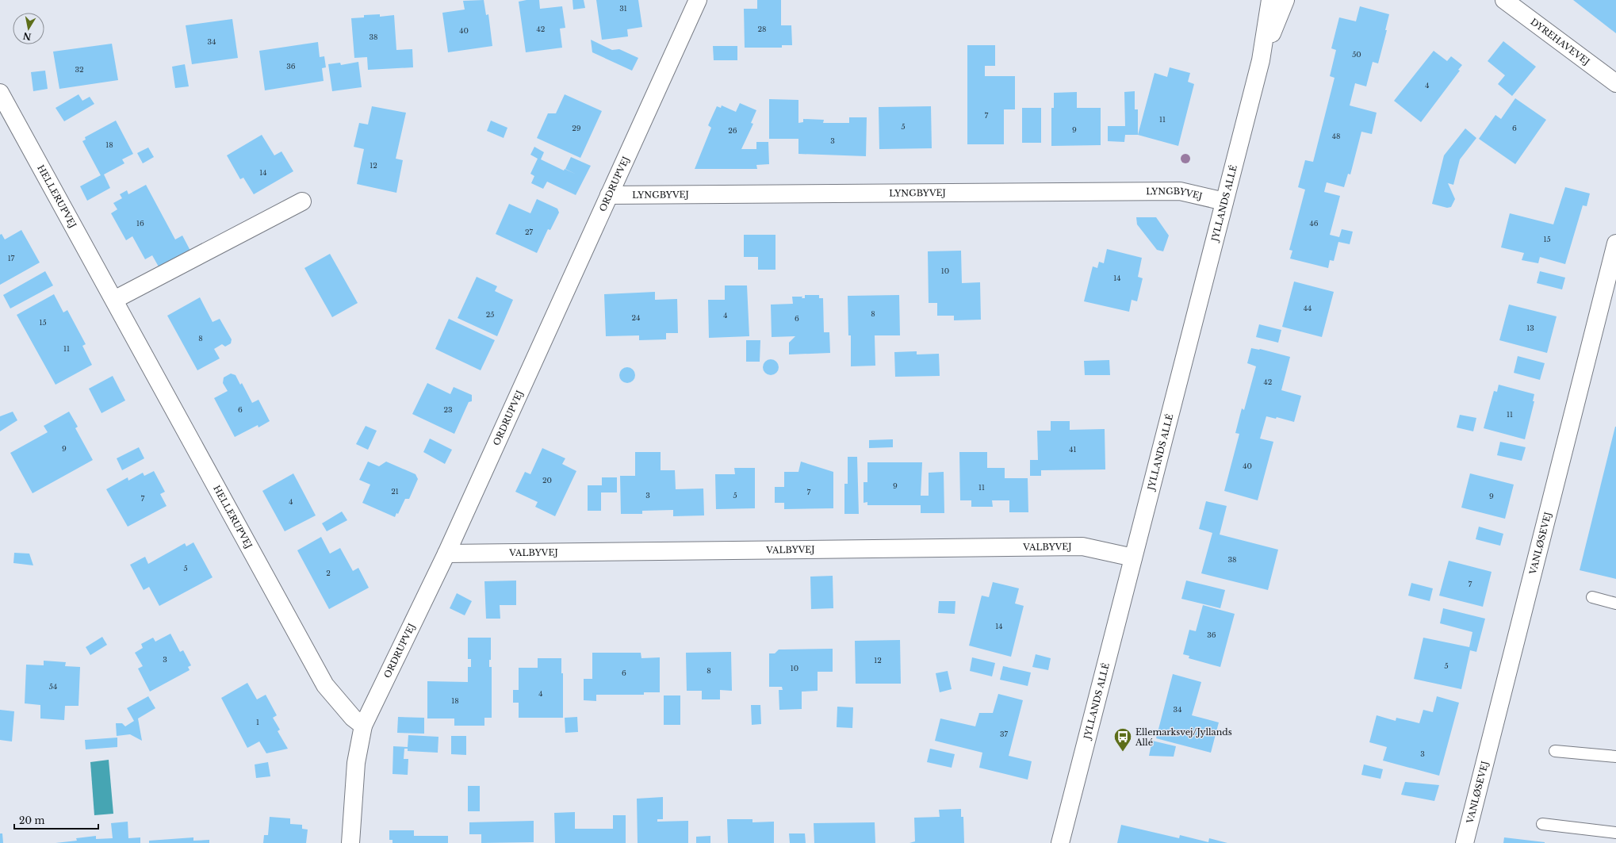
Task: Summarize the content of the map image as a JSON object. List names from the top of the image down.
{
  "streets": {
    "street": [
      "DYREHAVEVEJ",
      "ORDRUPVEJ",
      "LYNGBYVEJ",
      "HELLERUPVEJ",
      "JYLLANDS ALLÉ",
      "VANLØSEVEJ",
      "VALBYVEJ"
    ]
  },
  "crossings": [
    ["ORDRUPVEJ", "LYNGBYVEJ"],
    ["ORDRUPVEJ", "HELLERUPVEJ"],
    ["ORDRUPVEJ", "VALBYVEJ"],
    ["LYNGBYVEJ", "JYLLANDS ALLÉ"],
    ["JYLLANDS ALLÉ", "VALBYVEJ"]
  ],
  "places": {
    "bus stop": ["Ellemarksvej/Jyllands Allé"]
  },
  "house_numbers": [
    "31",
    "42",
    "28",
    "40",
    "38",
    "34",
    "50",
    "36",
    "32",
    "4",
    "7",
    "11",
    "5",
    "29",
    "6",
    "9",
    "26",
    "48",
    "3",
    "18",
    "12",
    "14",
    "16",
    "46",
    "27",
    "15",
    "17",
    "10",
    "14",
    "44",
    "8",
    "25",
    "4",
    "24",
    "6",
    "15",
    "13",
    "8",
    "11",
    "42",
    "6",
    "23",
    "11",
    "9",
    "41",
    "40",
    "20",
    "9",
    "11",
    "21",
    "7",
    "3",
    "5",
    "9",
    "7",
    "4",
    "38",
    "5",
    "2",
    "7",
    "14",
    "36",
    "3",
    "12",
    "5",
    "10",
    "8",
    "6",
    "54",
    "4",
    "18",
    "34",
    "1",
    "37",
    "3"
  ],
  "scale_bar": "20 m",
  "north": "bottom"
}
